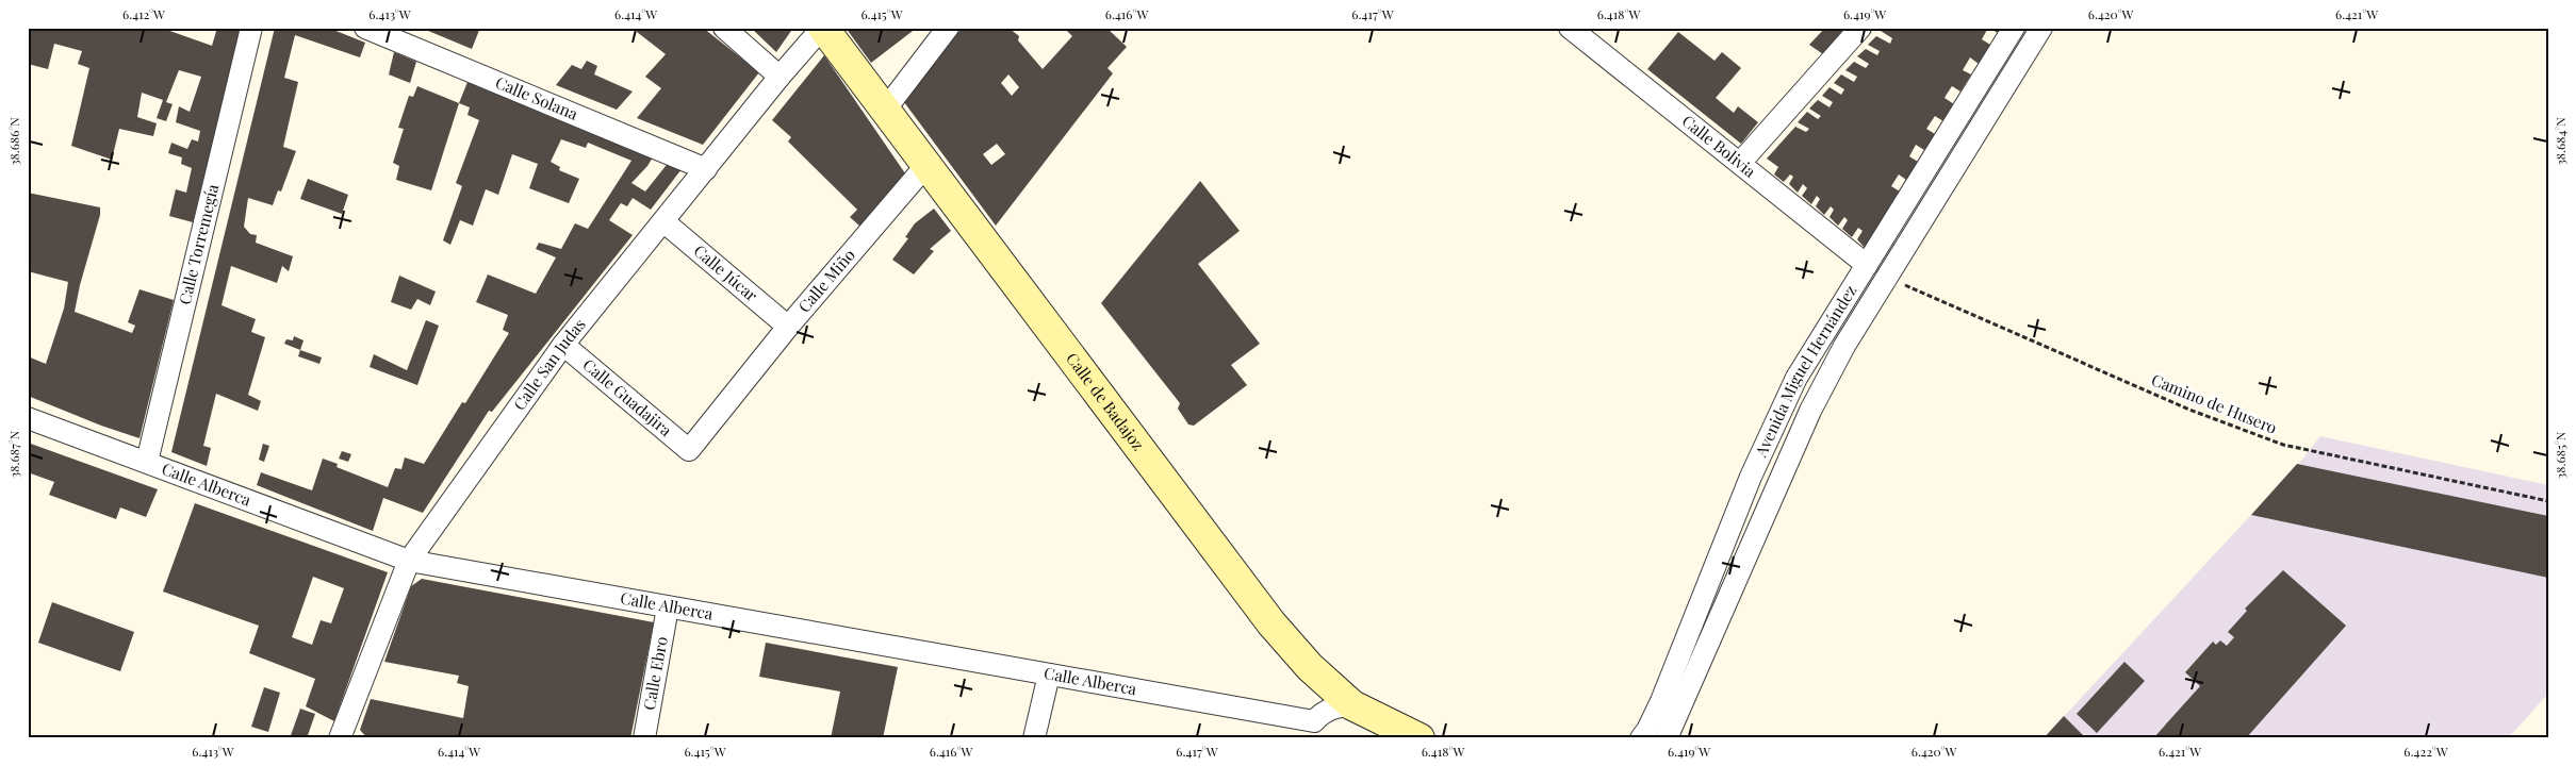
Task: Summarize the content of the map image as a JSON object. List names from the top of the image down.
{
  "streets": {
    "street": [
      "Calle Solana",
      "Calle Bolivia",
      "Calle Torremegía",
      "Calle Júcar",
      "Calle Miño",
      "Calle San Judas",
      "Avenida Miguel Hernández",
      "Calle Guadajira",
      "Calle de Badajoz",
      "Calle Alberca",
      "Calle Ebro"
    ],
    "path": ["Camino de Husero"]
  },
  "crossings": [
    ["Calle Solana", "Calle San Judas"],
    ["Calle Bolivia", "Avenida Miguel Hernández"],
    ["Calle Torremegía", "Calle Alberca"],
    ["Calle Júcar", "Calle Miño"],
    ["Calle Júcar", "Calle San Judas"],
    ["Calle Miño", "Calle Guadajira"],
    ["Calle Miño", "Calle de Badajoz"],
    ["Calle San Judas", "Calle Guadajira"],
    ["Calle San Judas", "Calle de Badajoz"],
    ["Calle San Judas", "Calle Alberca"],
    ["Avenida Miguel Hernández", "Camino de Husero"],
    ["Calle de Badajoz", "Calle Alberca"],
    ["Calle Alberca", "Calle Ebro"]
  ],
  "coordinates": [
    "6.412°W",
    "6.413°W",
    "6.414°W",
    "6.415°W",
    "6.416°W",
    "6.417°W",
    "6.418°W",
    "6.419°W",
    "6.420°W",
    "6.421°W",
    "38.686°N",
    "38.684°N",
    "38.687°N",
    "38.685°N",
    "6.422°W"
  ]
}
